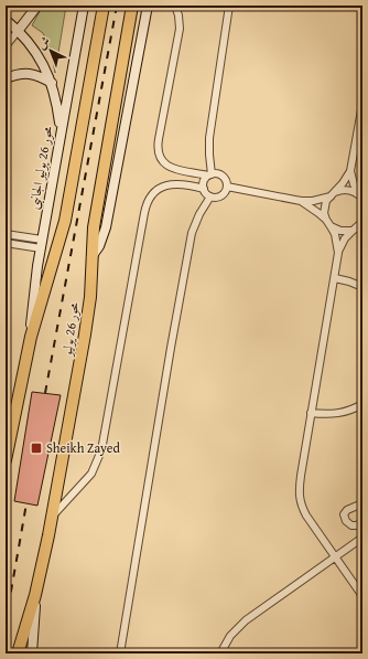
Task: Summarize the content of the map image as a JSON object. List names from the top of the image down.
{
  "streets": {
    "highway": ["محور 26 يوليو"],
    "main road": ["محور 26 يوليو الجانبى"]
  },
  "places": {
    "transit": ["Sheikh Zayed"]
  },
  "north": "top left"
}
